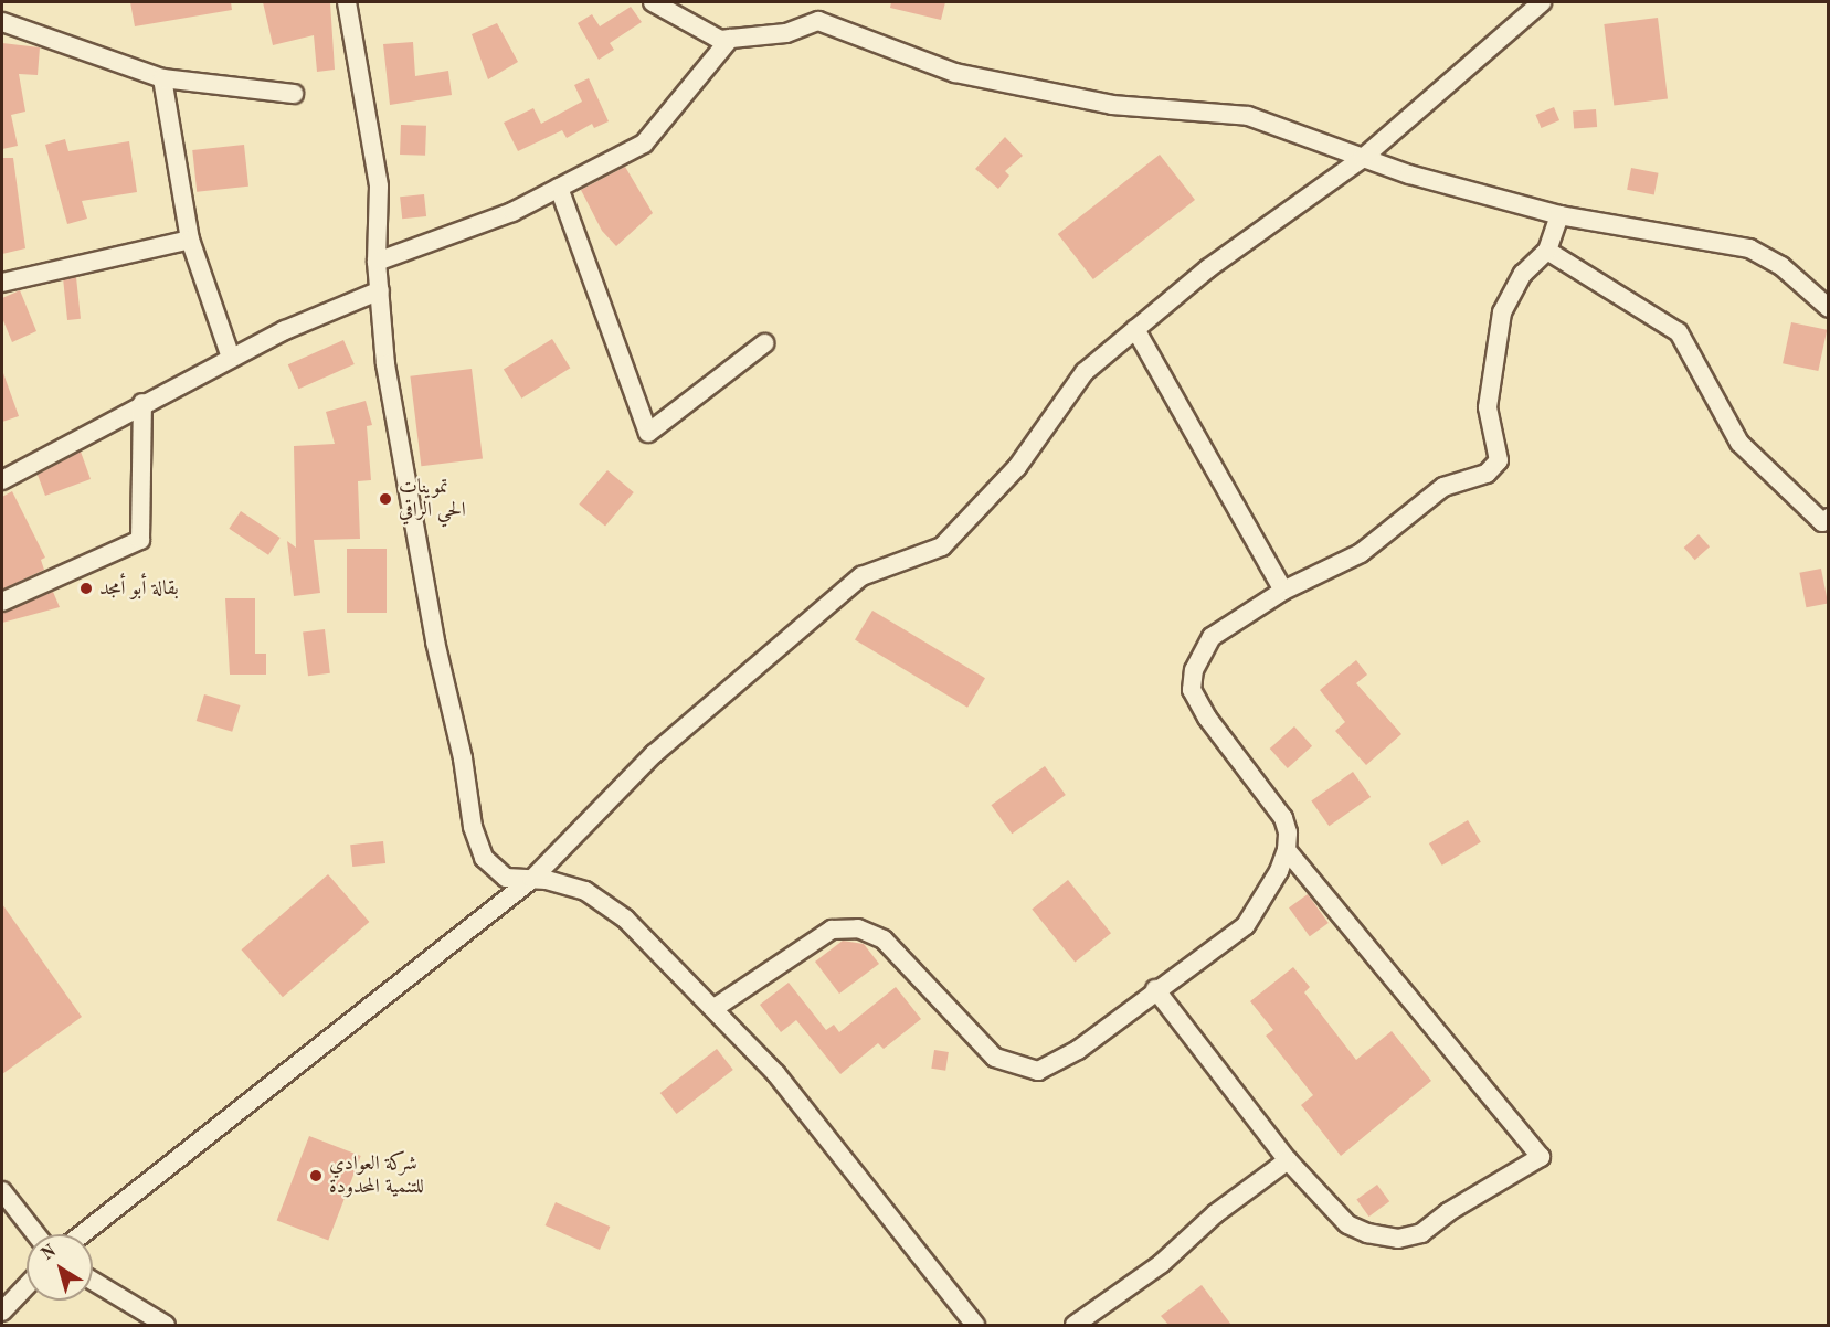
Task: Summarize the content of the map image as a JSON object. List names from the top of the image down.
{
  "places": ["تموينات الحي الراقي", "بقالة أبو أمجد", "شركة العوادي للتنمية المحدودة"],
  "north": "top left"
}
